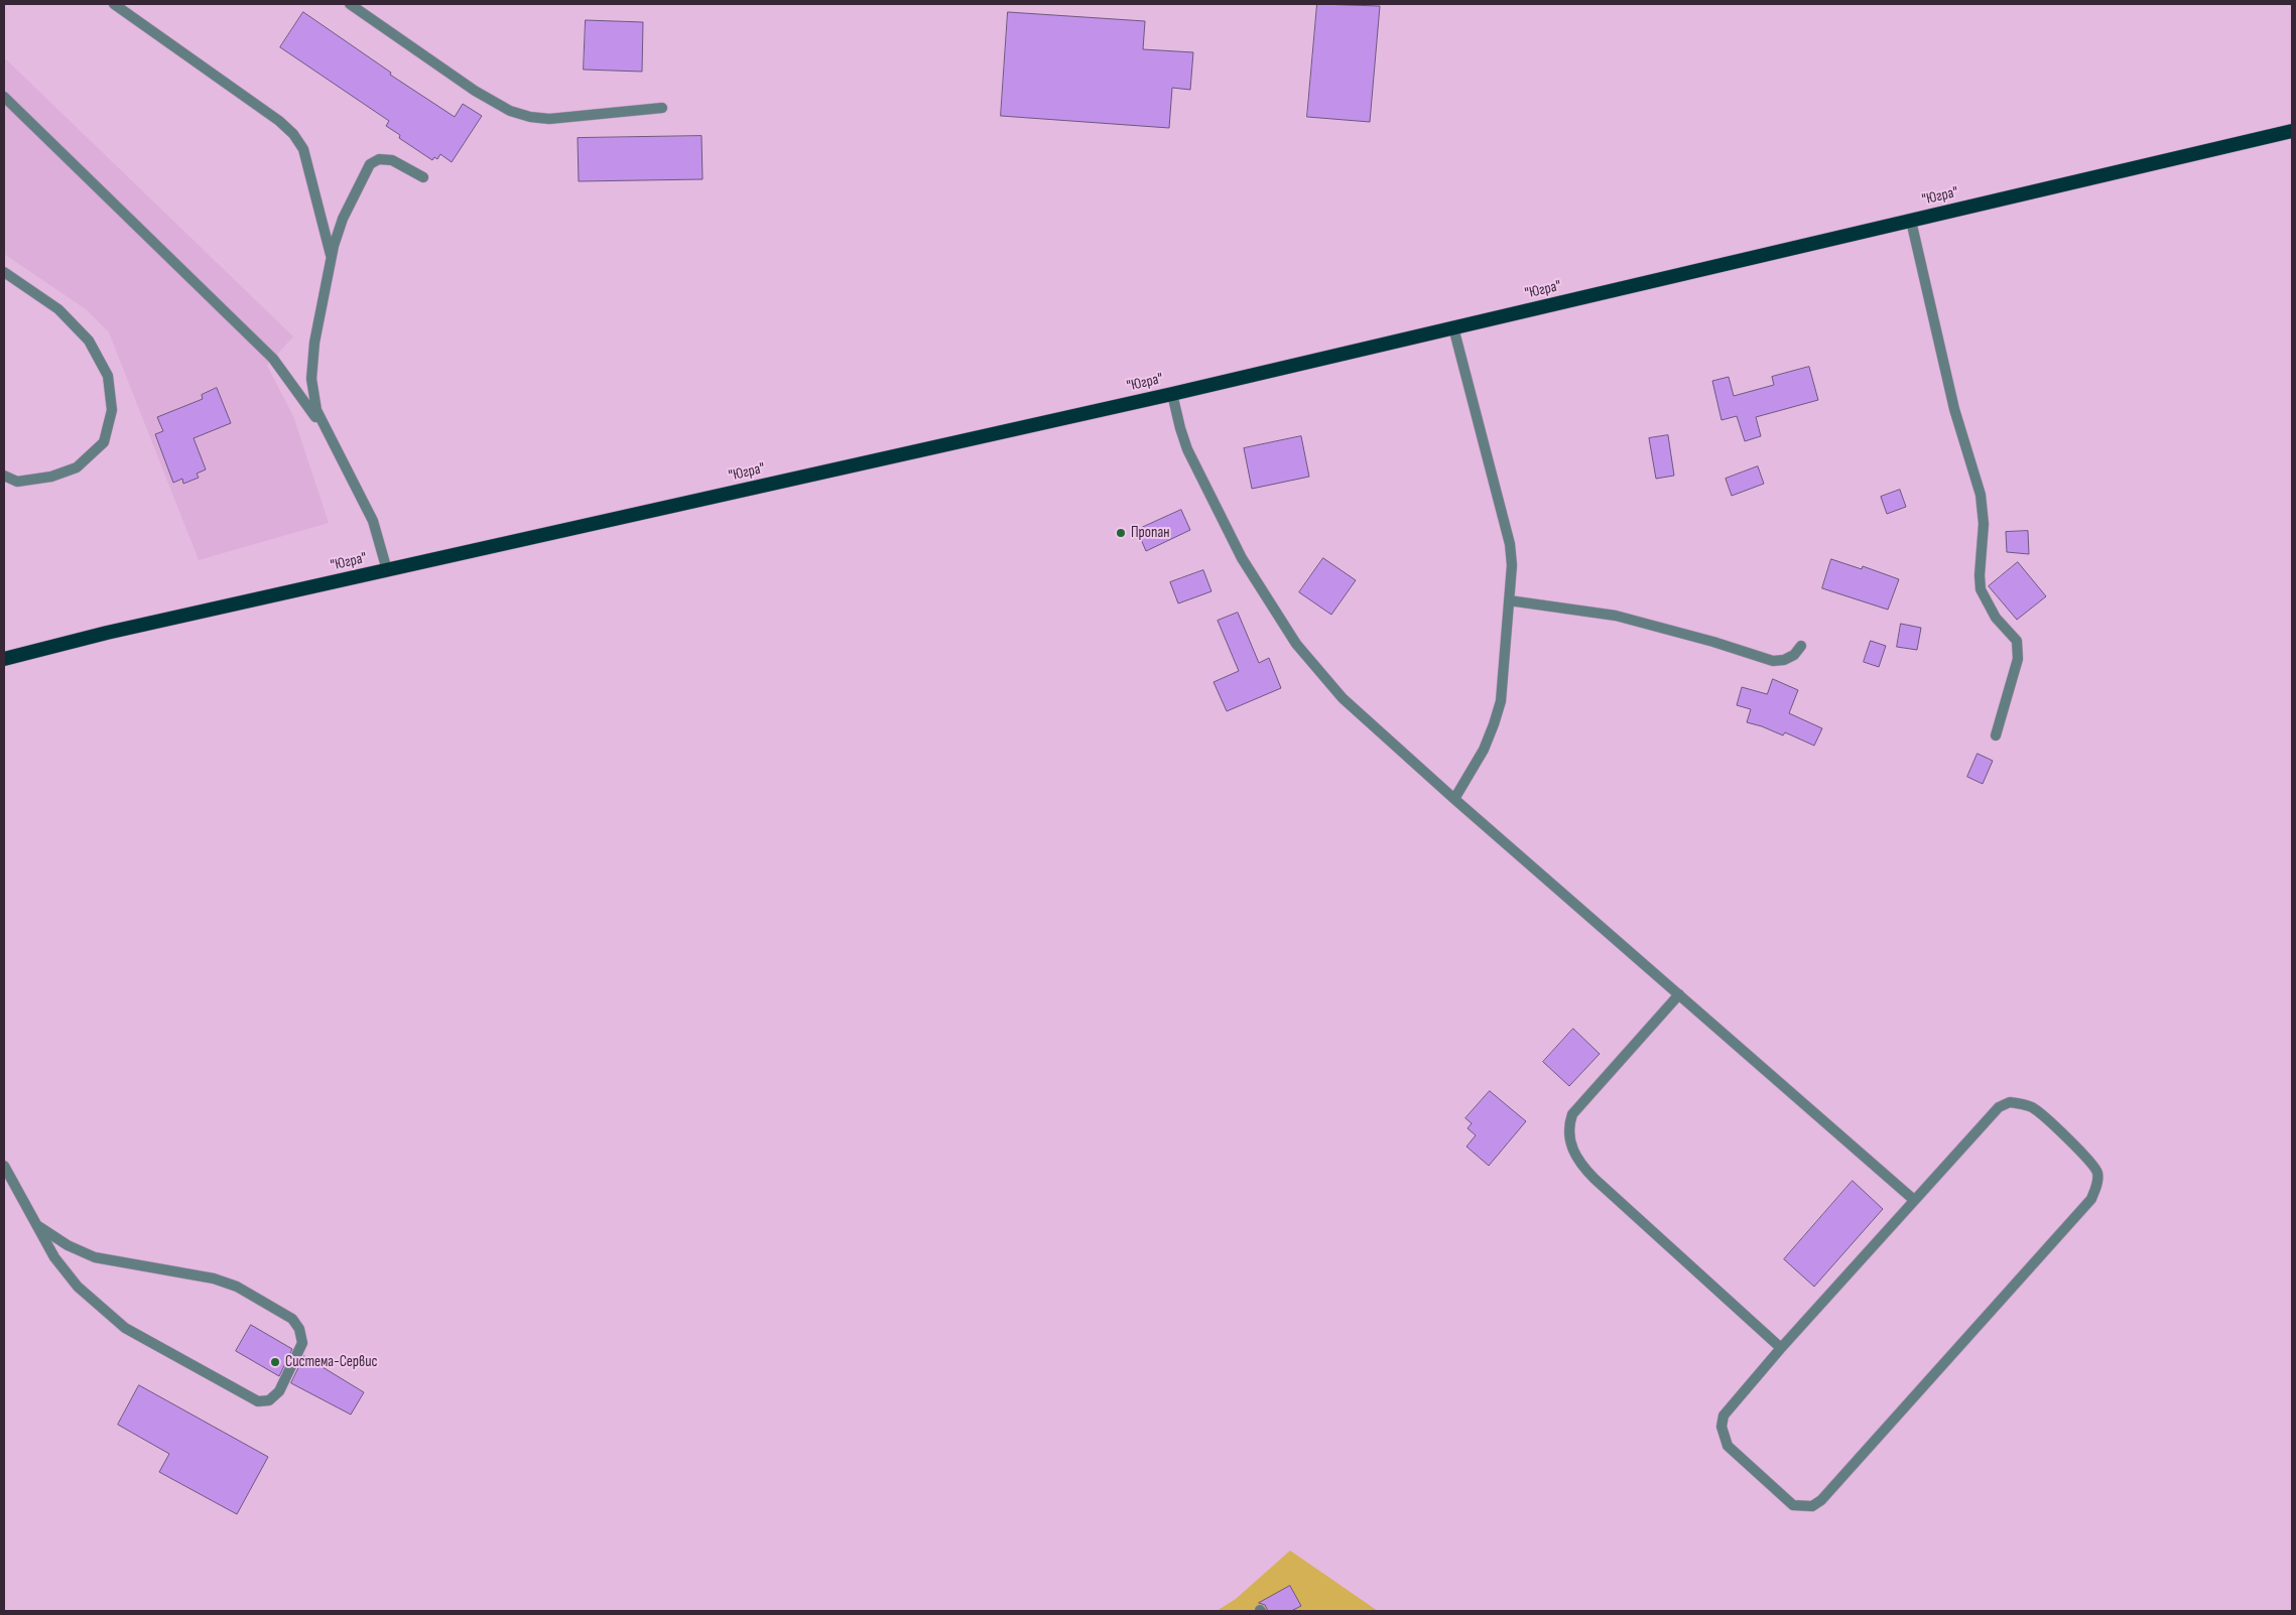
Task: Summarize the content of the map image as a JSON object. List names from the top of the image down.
{
  "streets": {
    "highway": ["\"Югра\""]
  },
  "places": ["Пропан", "Система-Сервис"]
}
